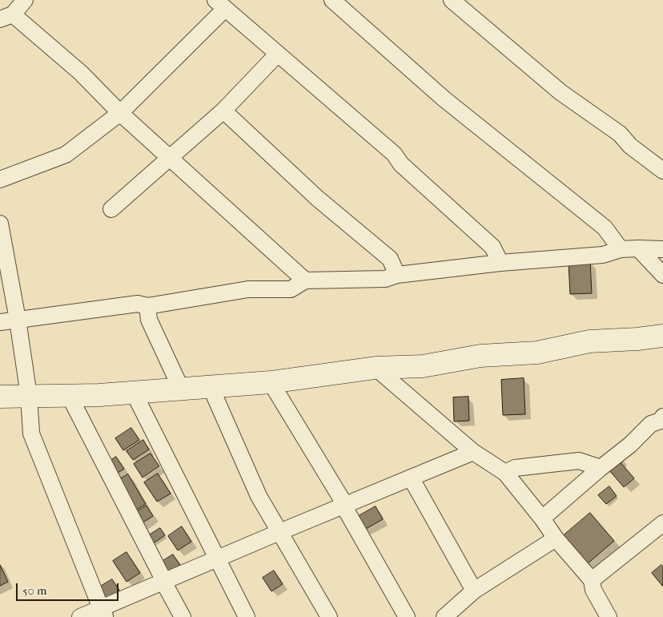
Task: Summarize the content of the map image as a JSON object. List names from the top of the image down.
{
  "scale_bar": "50 m"
}
